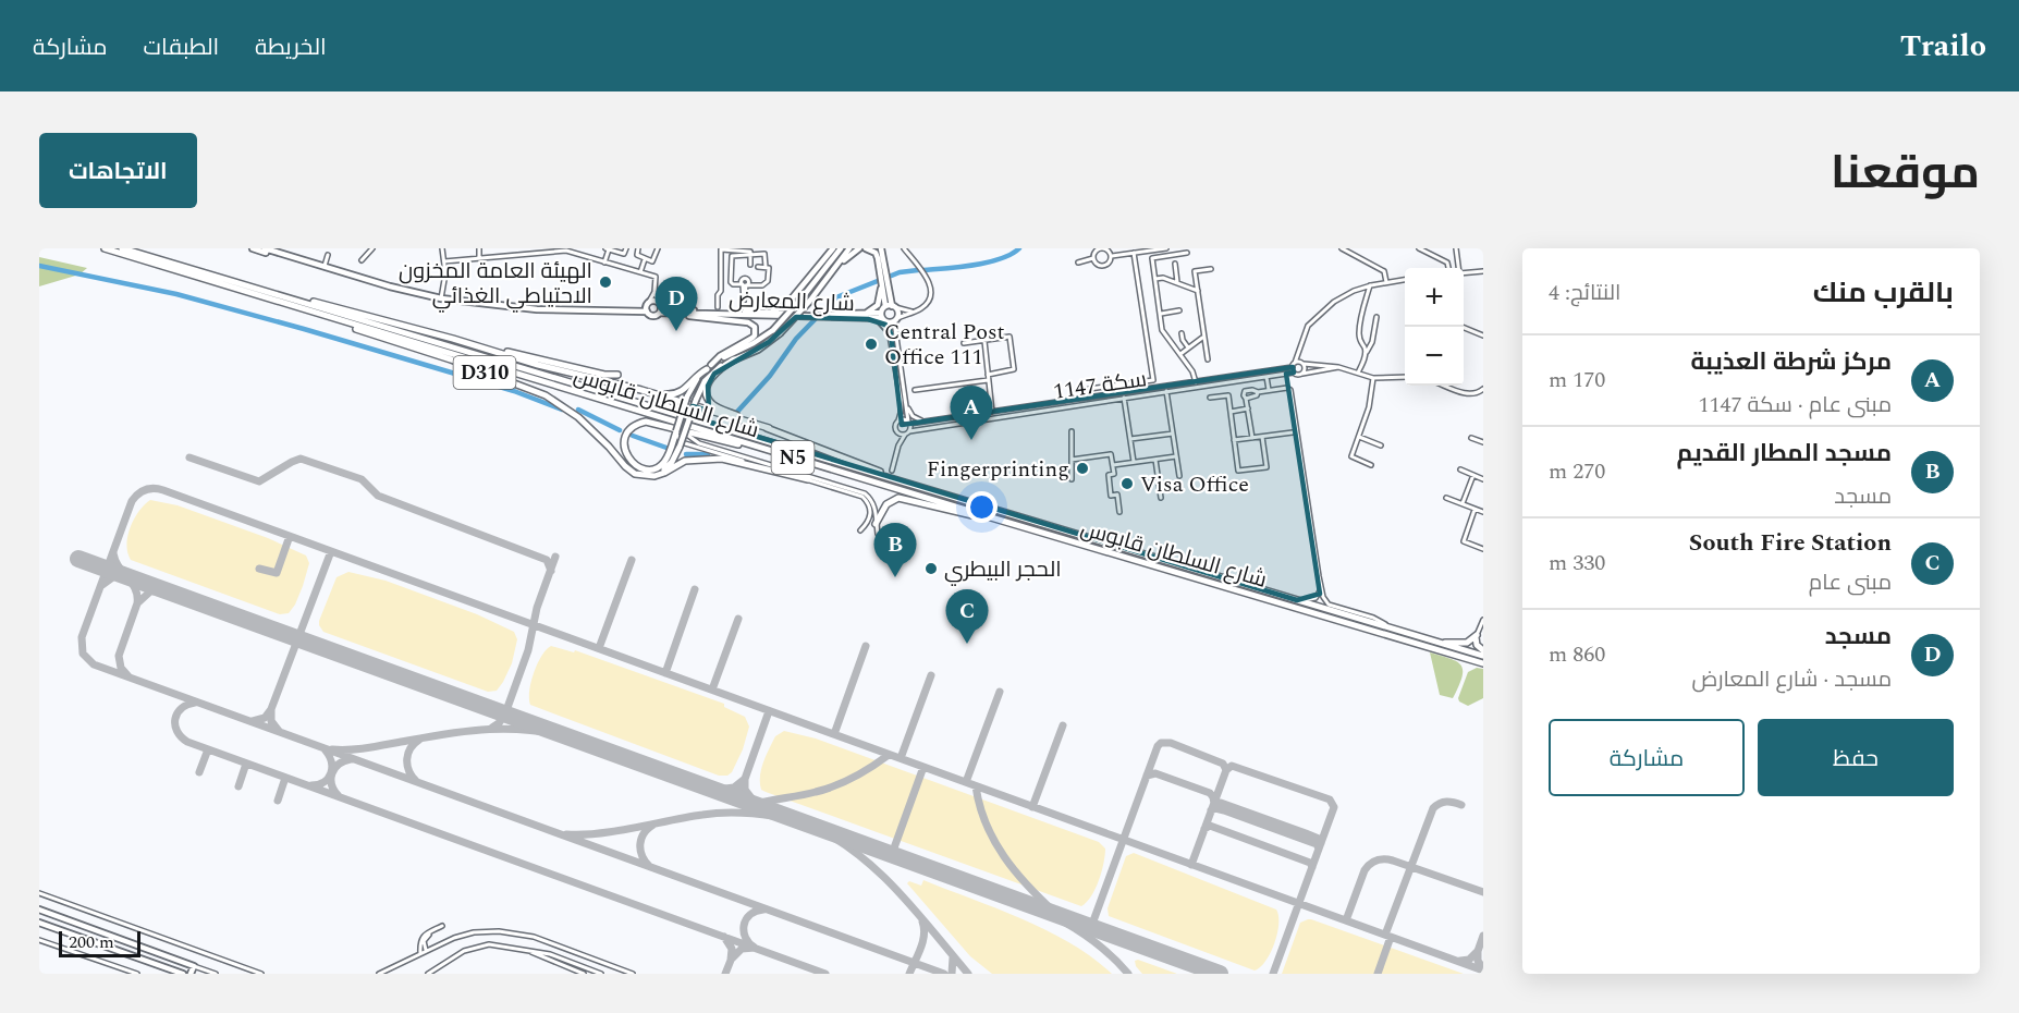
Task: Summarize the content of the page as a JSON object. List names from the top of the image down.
{
  "streets": {
    "highway": ["D310", "شارع السلطان قابوس", "N5"],
    "main road": ["شارع المعارض"],
    "street": ["سكة 1147"]
  },
  "crossings": [
    ["D310", "شارع السلطان قابوس"]
  ],
  "places": [
    "الهيئة العامة المخزون الاحتياطي الغذائي",
    "Central Post Office 111",
    "Fingerprinting",
    "Visa Office",
    "الحجر البيطري"
  ],
  "scale_bar": "200 m",
  "page": {
    "header": "Trailo",
    "nav": ["الخريطة", "الطبقات", "مشاركة"],
    "title": "موقعنا",
    "buttons": [
      "الاتجاهات",
      ["حفظ", "مشاركة"]
    ],
    "heading": ["بالقرب منك", "النتائج: 4"],
    "map_buttons": ["+", "−"],
    "pins": [
      "D",
      "A",
      "B",
      "C"
    ],
    "list": [
      {
        "mark": "A",
        "name": "مركز شرطة العذيبة",
        "note": "مبنى عام · سكة 1147",
        "value": "170 m"
      },
      {
        "mark": "B",
        "name": "مسجد المطار القديم",
        "note": "مسجد",
        "value": "270 m"
      },
      {
        "mark": "C",
        "name": "South Fire Station",
        "note": "مبنى عام",
        "value": "330 m"
      },
      {
        "mark": "D",
        "name": "مسجد",
        "note": "مسجد · شارع المعارض",
        "value": "860 m"
      }
    ],
    "scale": "200 m"
  }
}
